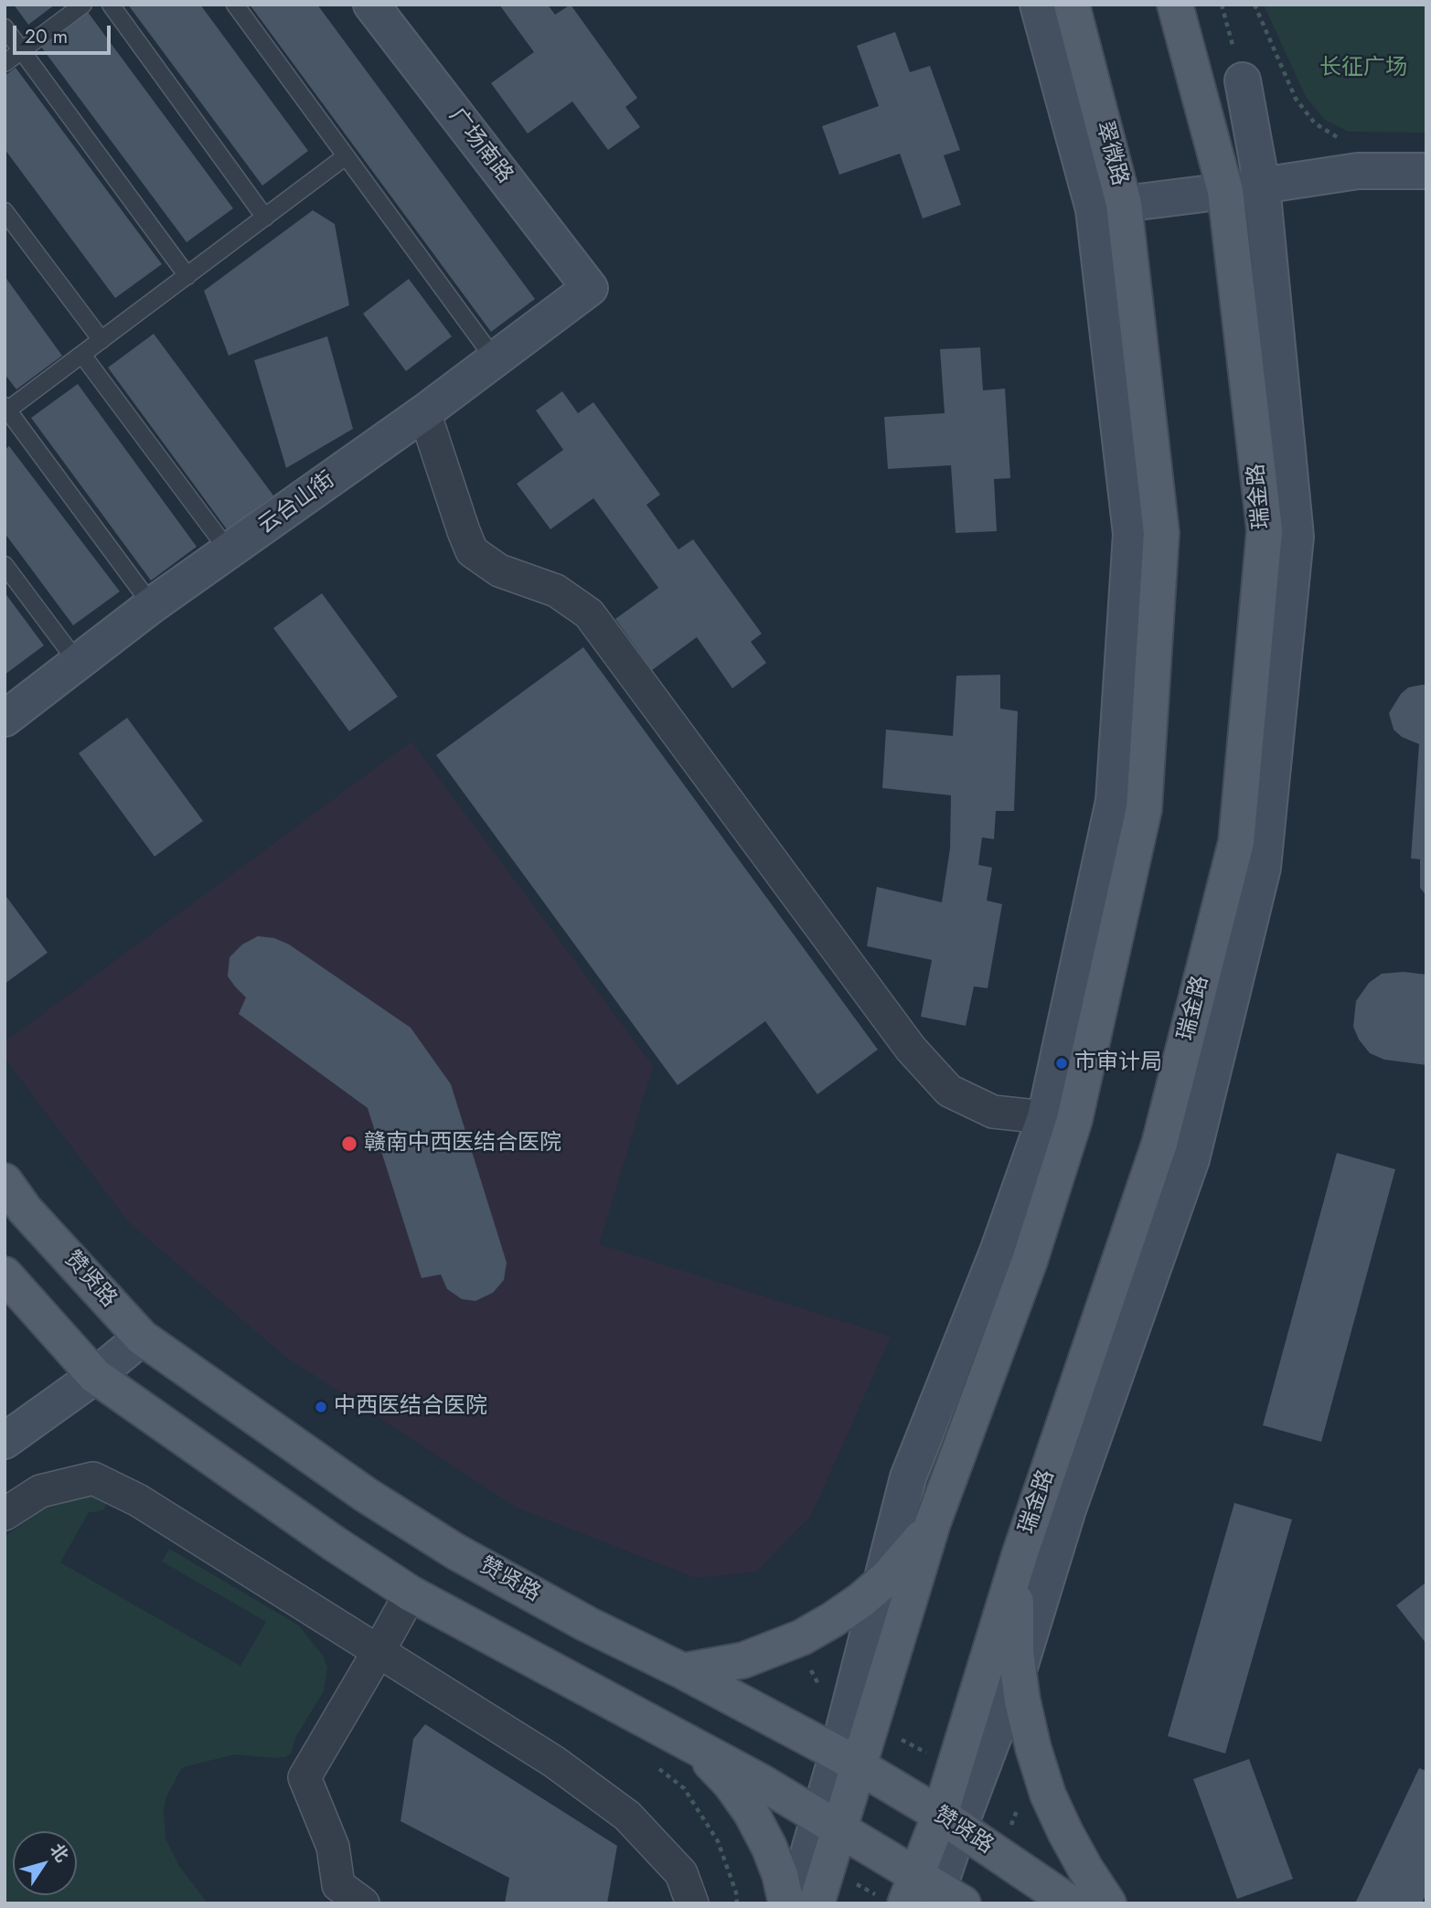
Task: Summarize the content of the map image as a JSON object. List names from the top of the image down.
{
  "streets": {
    "main road": ["翠微路", "瑞金路", "赞贤路"],
    "street": ["广场南路", "云台山街"]
  },
  "crossings": [
    ["广场南路", "云台山街"],
    ["翠微路", "瑞金路"],
    ["瑞金路", "赞贤路"]
  ],
  "parks": ["长征广场"],
  "places": ["市审计局", "赣南中西医结合医院", "中西医结合医院"],
  "scale_bar": "20 m",
  "north": "top right"
}
